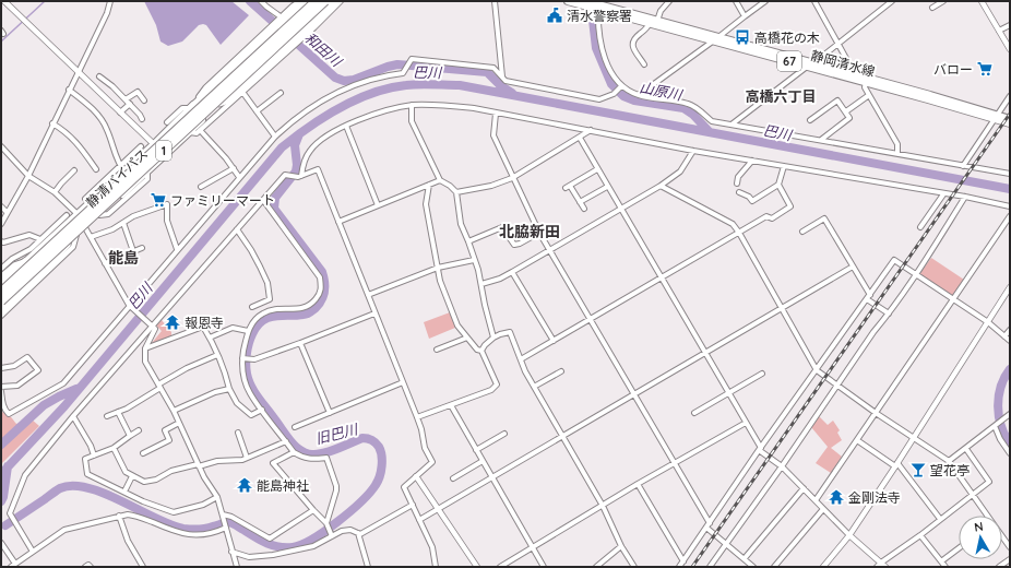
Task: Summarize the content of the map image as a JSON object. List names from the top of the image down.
{
  "streets": {
    "highway": ["1", "静清バイパス"],
    "main road": ["67", "静岡清水線"]
  },
  "districts": ["高橋六丁目", "北脇新田", "能島"],
  "water": [
    "和田川",
    "巴川",
    "山原川",
    "旧巴川"
  ],
  "places": {
    "public building": ["清水警察署"],
    "bus stop": ["高橋花の木"],
    "supermarket": ["バロー", "ファミリーマート"],
    "temple": ["報恩寺", "能島神社", "金剛法寺"],
    "bar": ["望花亭"]
  },
  "north": "top"
}
